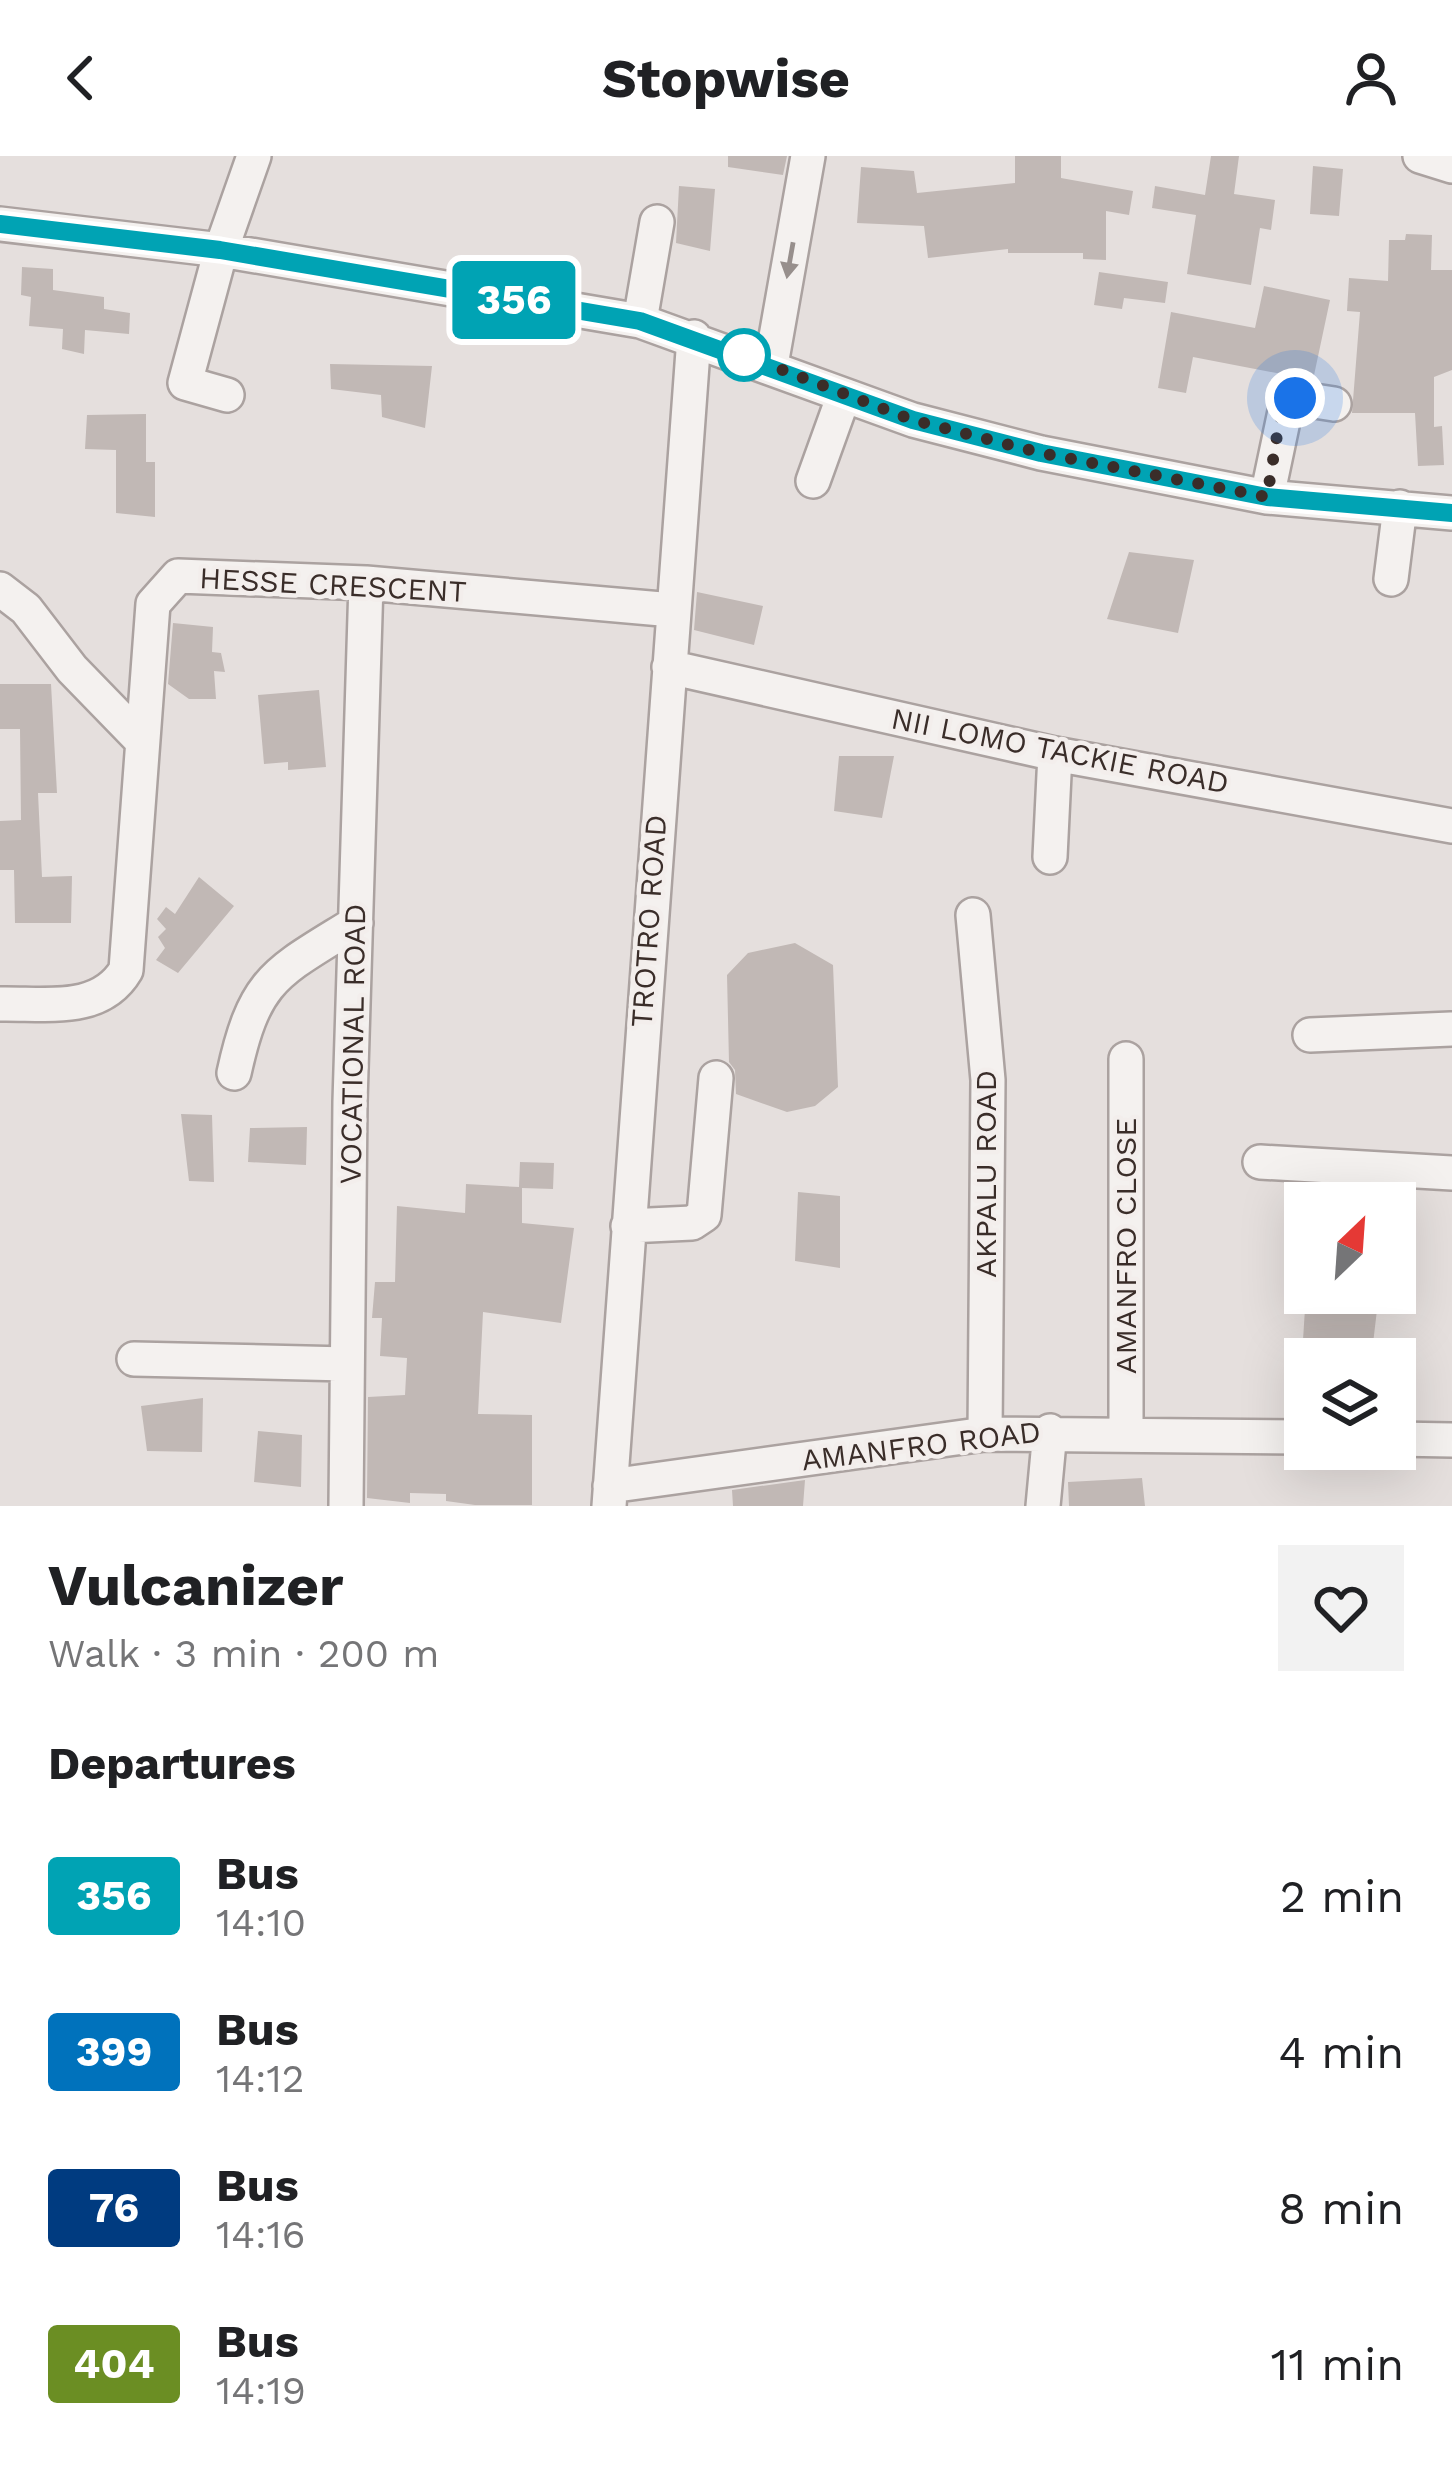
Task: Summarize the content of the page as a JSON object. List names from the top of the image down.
{
  "streets": {
    "street": [
      "HESSE CRESCENT",
      "NII LOMO TACKIE ROAD",
      "TROTRO ROAD",
      "VOCATIONAL ROAD",
      "AKPALU ROAD",
      "AMANFRO CLOSE",
      "AMANFRO ROAD"
    ]
  },
  "crossings": [
    ["HESSE CRESCENT", "TROTRO ROAD"],
    ["HESSE CRESCENT", "VOCATIONAL ROAD"],
    ["NII LOMO TACKIE ROAD", "TROTRO ROAD"],
    ["TROTRO ROAD", "AMANFRO ROAD"],
    ["AKPALU ROAD", "AMANFRO ROAD"],
    ["AMANFRO CLOSE", "AMANFRO ROAD"]
  ],
  "lines": ["bus line 356"],
  "north": "top right",
  "page": {
    "header": "Stopwise",
    "on_map": "356",
    "heading": [
      ["Vulcanizer", "Walk · 3 min · 200 m"],
      "Departures"
    ],
    "list": [
      {
        "mark": "356",
        "name": "Bus",
        "note": "14:10",
        "value": "2 min"
      },
      {
        "mark": "399",
        "name": "Bus",
        "note": "14:12",
        "value": "4 min"
      },
      {
        "mark": "76",
        "name": "Bus",
        "note": "14:16",
        "value": "8 min"
      },
      {
        "mark": "404",
        "name": "Bus",
        "note": "14:19",
        "value": "11 min"
      }
    ]
  }
}
